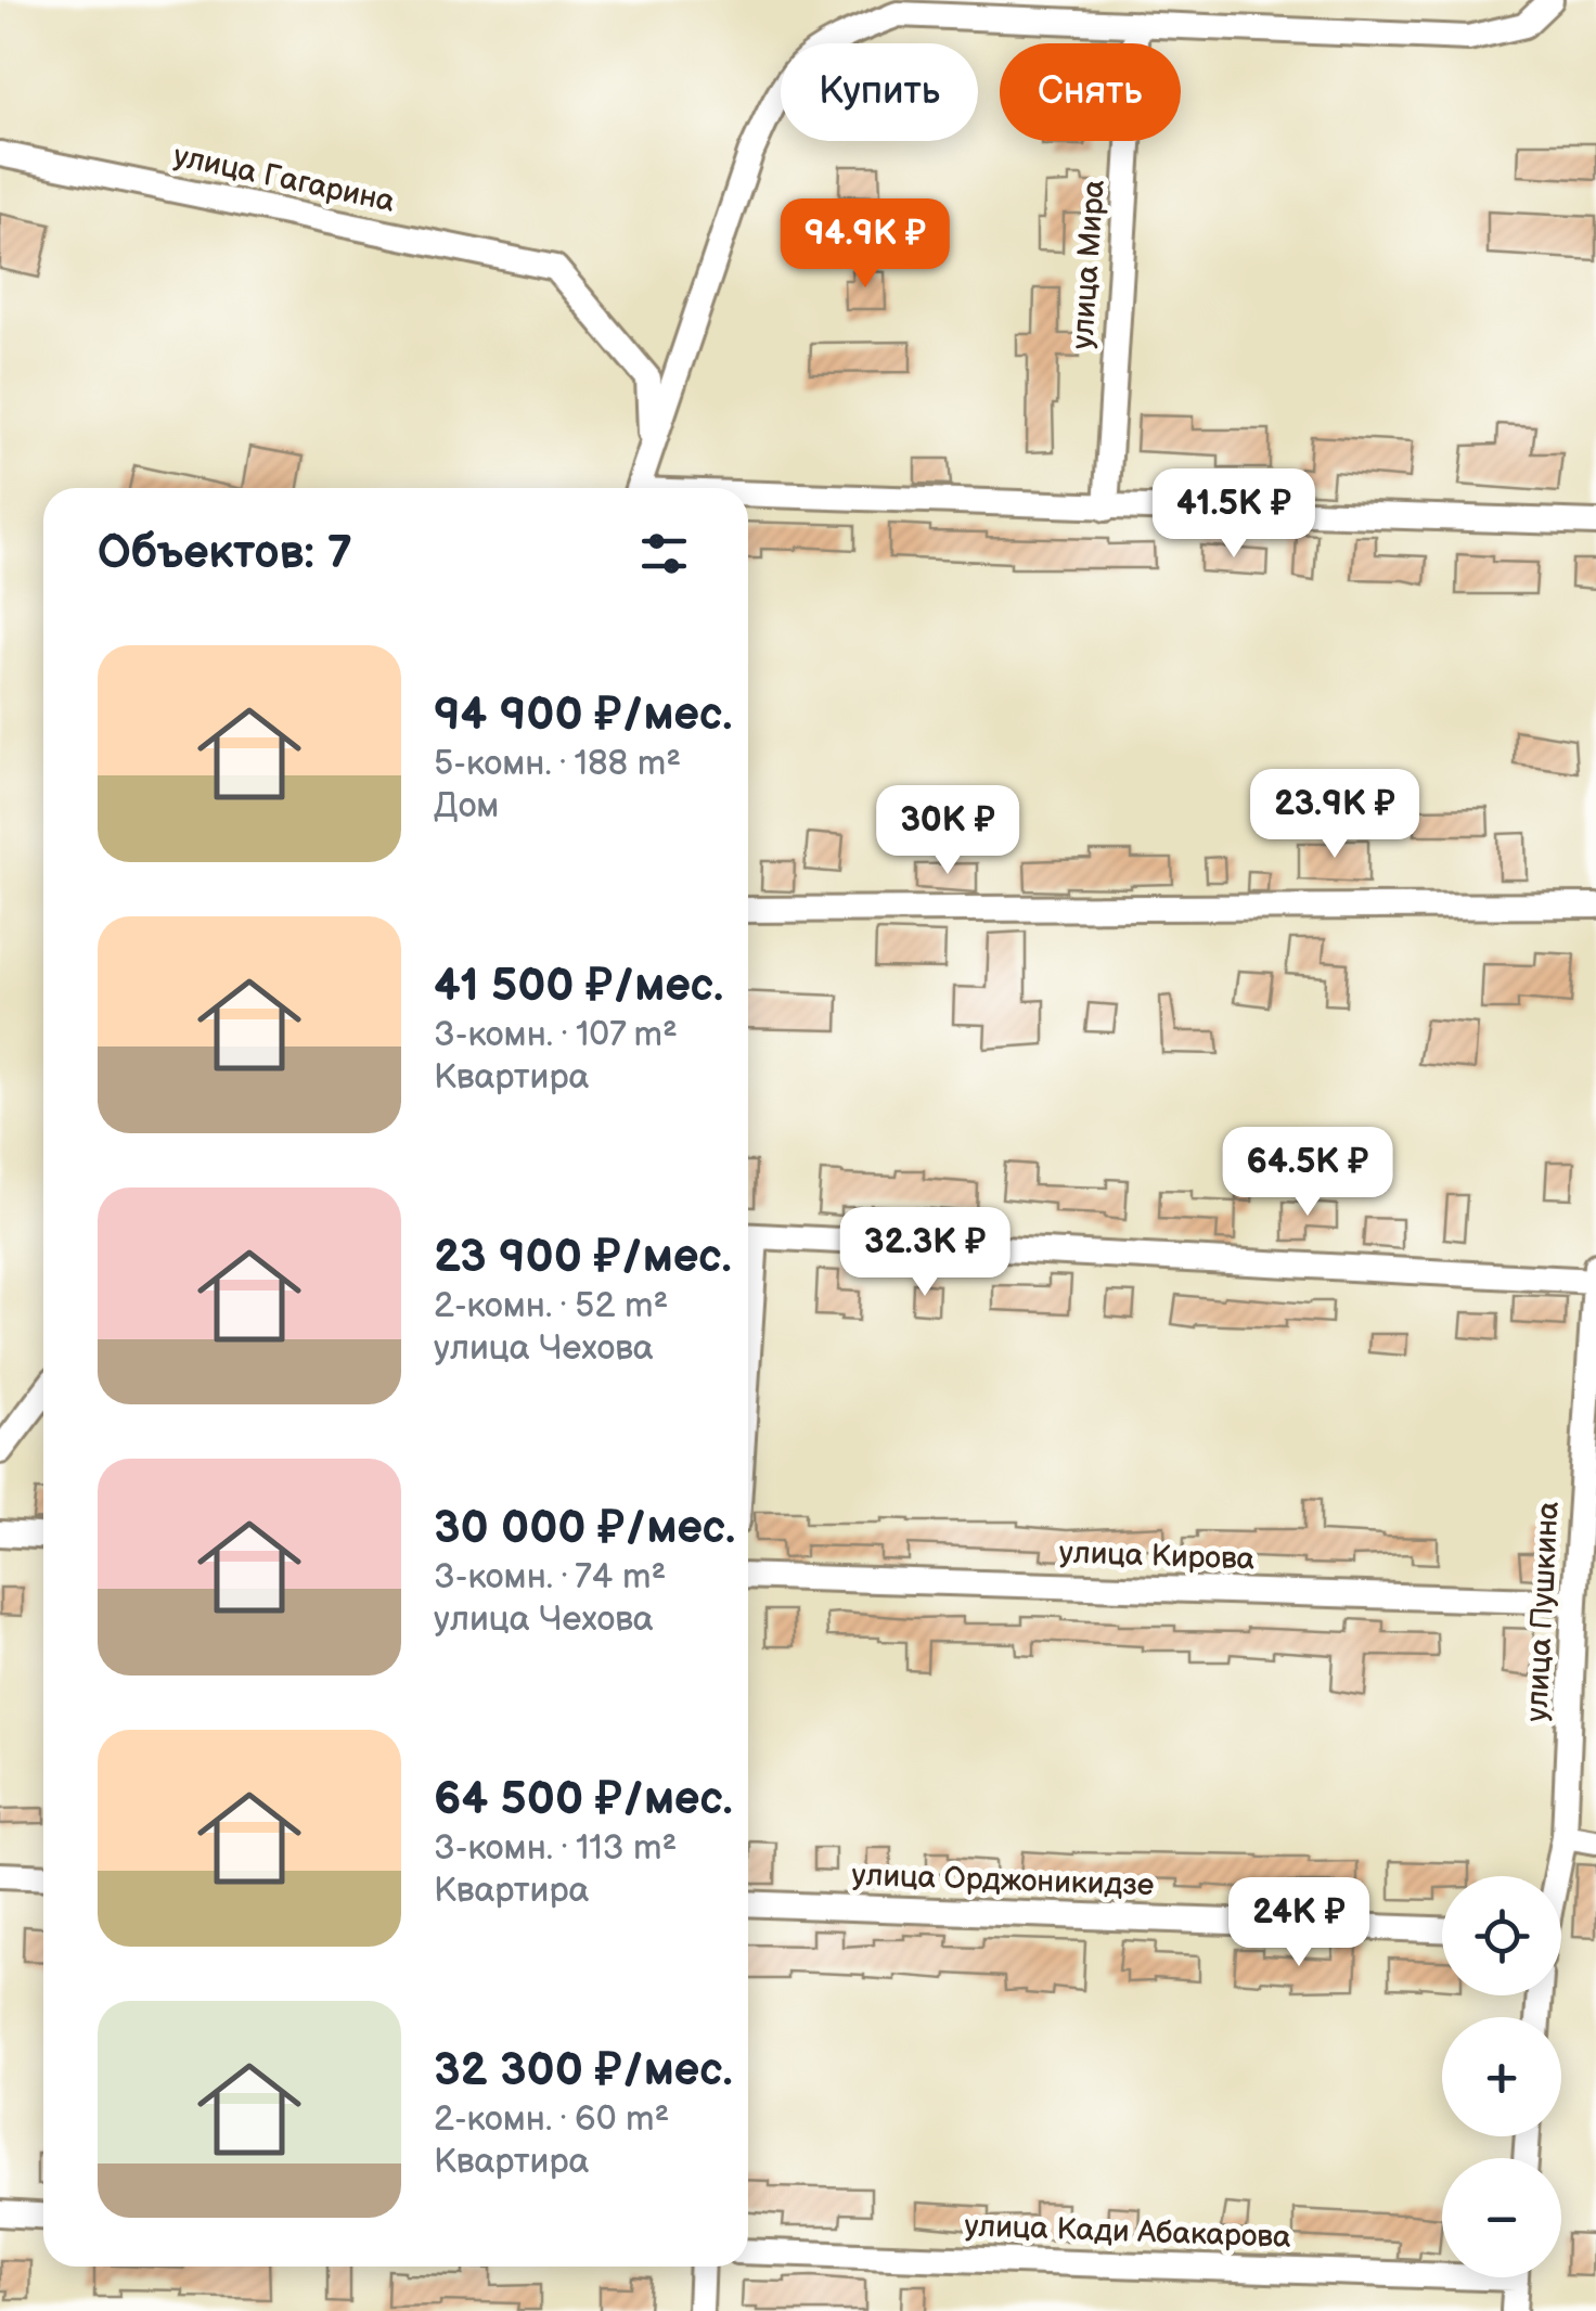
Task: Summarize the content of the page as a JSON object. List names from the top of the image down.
{
  "streets": {
    "street": [
      "улица Гагарина",
      "улица Мира",
      "улица Кирова",
      "улица Пушкина",
      "улица Орджоникидзе",
      "улица Кади Абакарова"
    ]
  },
  "crossings": [
    ["улица Кирова", "улица Пушкина"]
  ],
  "page": {
    "chip": ["Купить", "Снять"],
    "price": [
      "94.9K ₽",
      "41.5K ₽",
      "23.9K ₽",
      "30K ₽",
      "64.5K ₽",
      "32.3K ₽",
      "24K ₽"
    ],
    "heading": "Объектов: 7",
    "list": [
      {
        "name": "94 900 ₽/мес.",
        "note": "5-комн. · 188 m² · Дом"
      },
      {
        "name": "41 500 ₽/мес.",
        "note": "3-комн. · 107 m² · Квартира"
      },
      {
        "name": "23 900 ₽/мес.",
        "note": "2-комн. · 52 m² · улица Чехова"
      },
      {
        "name": "30 000 ₽/мес.",
        "note": "3-комн. · 74 m² · улица Чехова"
      },
      {
        "name": "64 500 ₽/мес.",
        "note": "3-комн. · 113 m² · Квартира"
      },
      {
        "name": "32 300 ₽/мес.",
        "note": "2-комн. · 60 m² · Квартира"
      }
    ],
    "map_buttons": ["+", "−"]
  }
}
